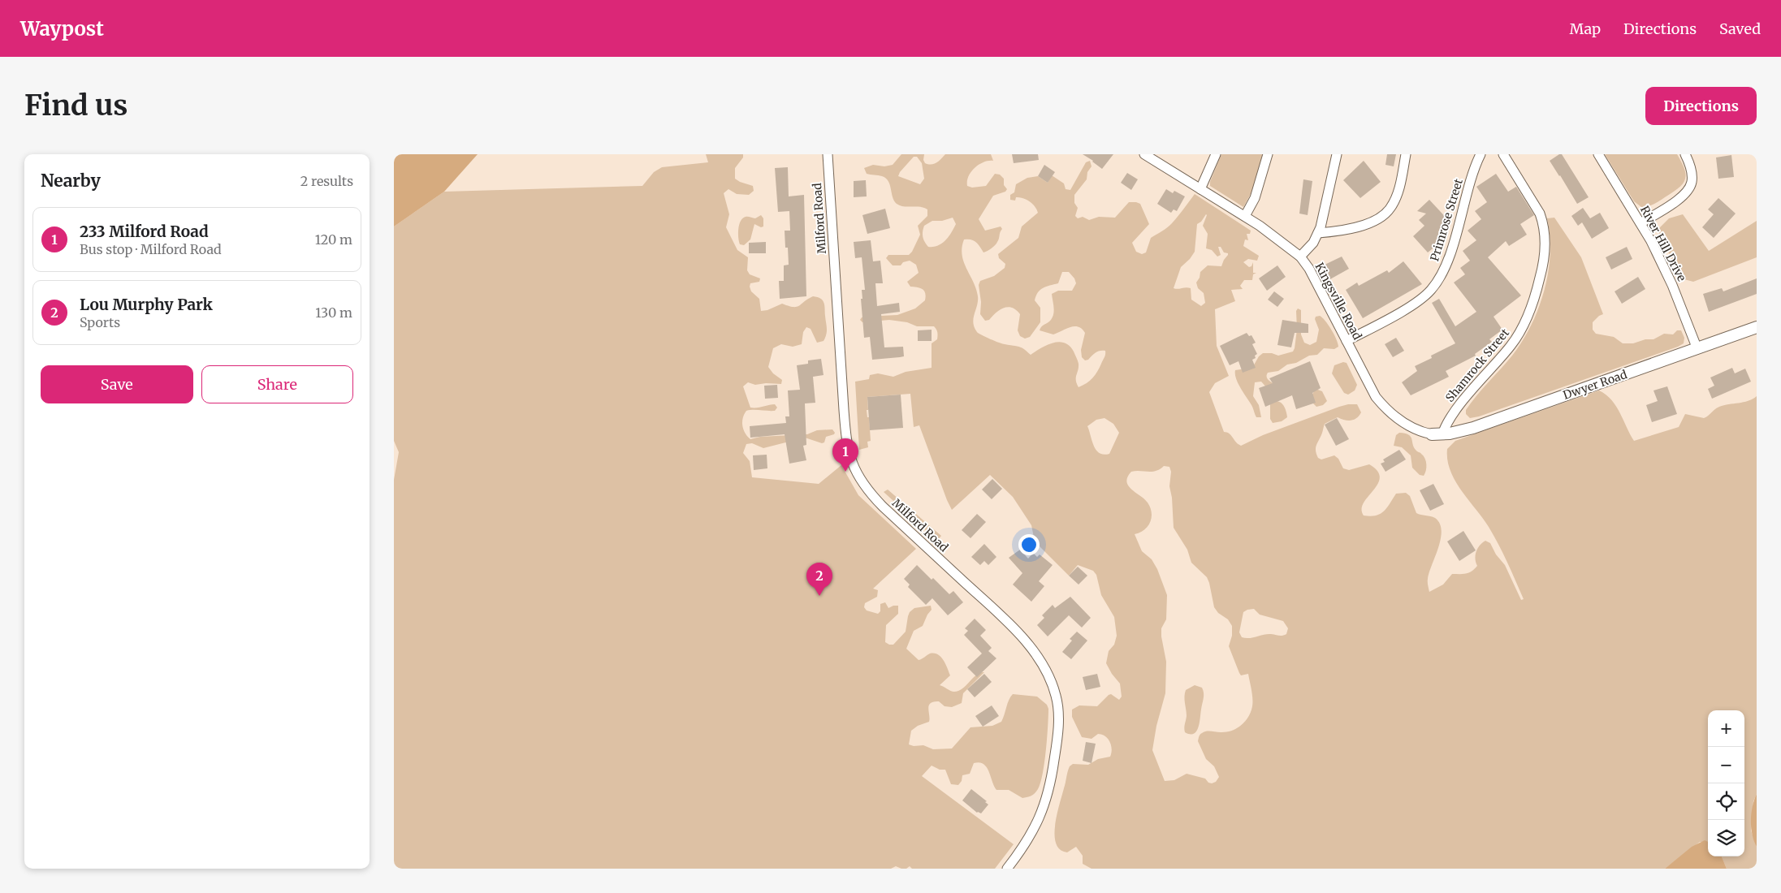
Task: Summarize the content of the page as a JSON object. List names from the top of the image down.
{
  "streets": {
    "street": [
      "Milford Road",
      "Primrose Street",
      "River Hill Drive",
      "Kingsville Road",
      "Shamrock Street",
      "Dwyer Road"
    ]
  },
  "crossings": [
    ["Primrose Street", "Kingsville Road"],
    ["River Hill Drive", "Dwyer Road"],
    ["Kingsville Road", "Shamrock Street"],
    ["Kingsville Road", "Dwyer Road"],
    ["Shamrock Street", "Dwyer Road"]
  ],
  "page": {
    "header": "Waypost",
    "nav": ["Map", "Directions", "Saved"],
    "buttons": [
      "Directions",
      ["Save", "Share"]
    ],
    "title": "Find us",
    "heading": ["Nearby", "2 results"],
    "list": [
      {
        "mark": "1",
        "name": "233 Milford Road",
        "note": "Bus stop · Milford Road",
        "value": "120 m"
      },
      {
        "mark": "2",
        "name": "Lou Murphy Park",
        "note": "Sports",
        "value": "130 m"
      }
    ],
    "pins": ["1", "2"],
    "map_buttons": ["+", "−"]
  }
}
